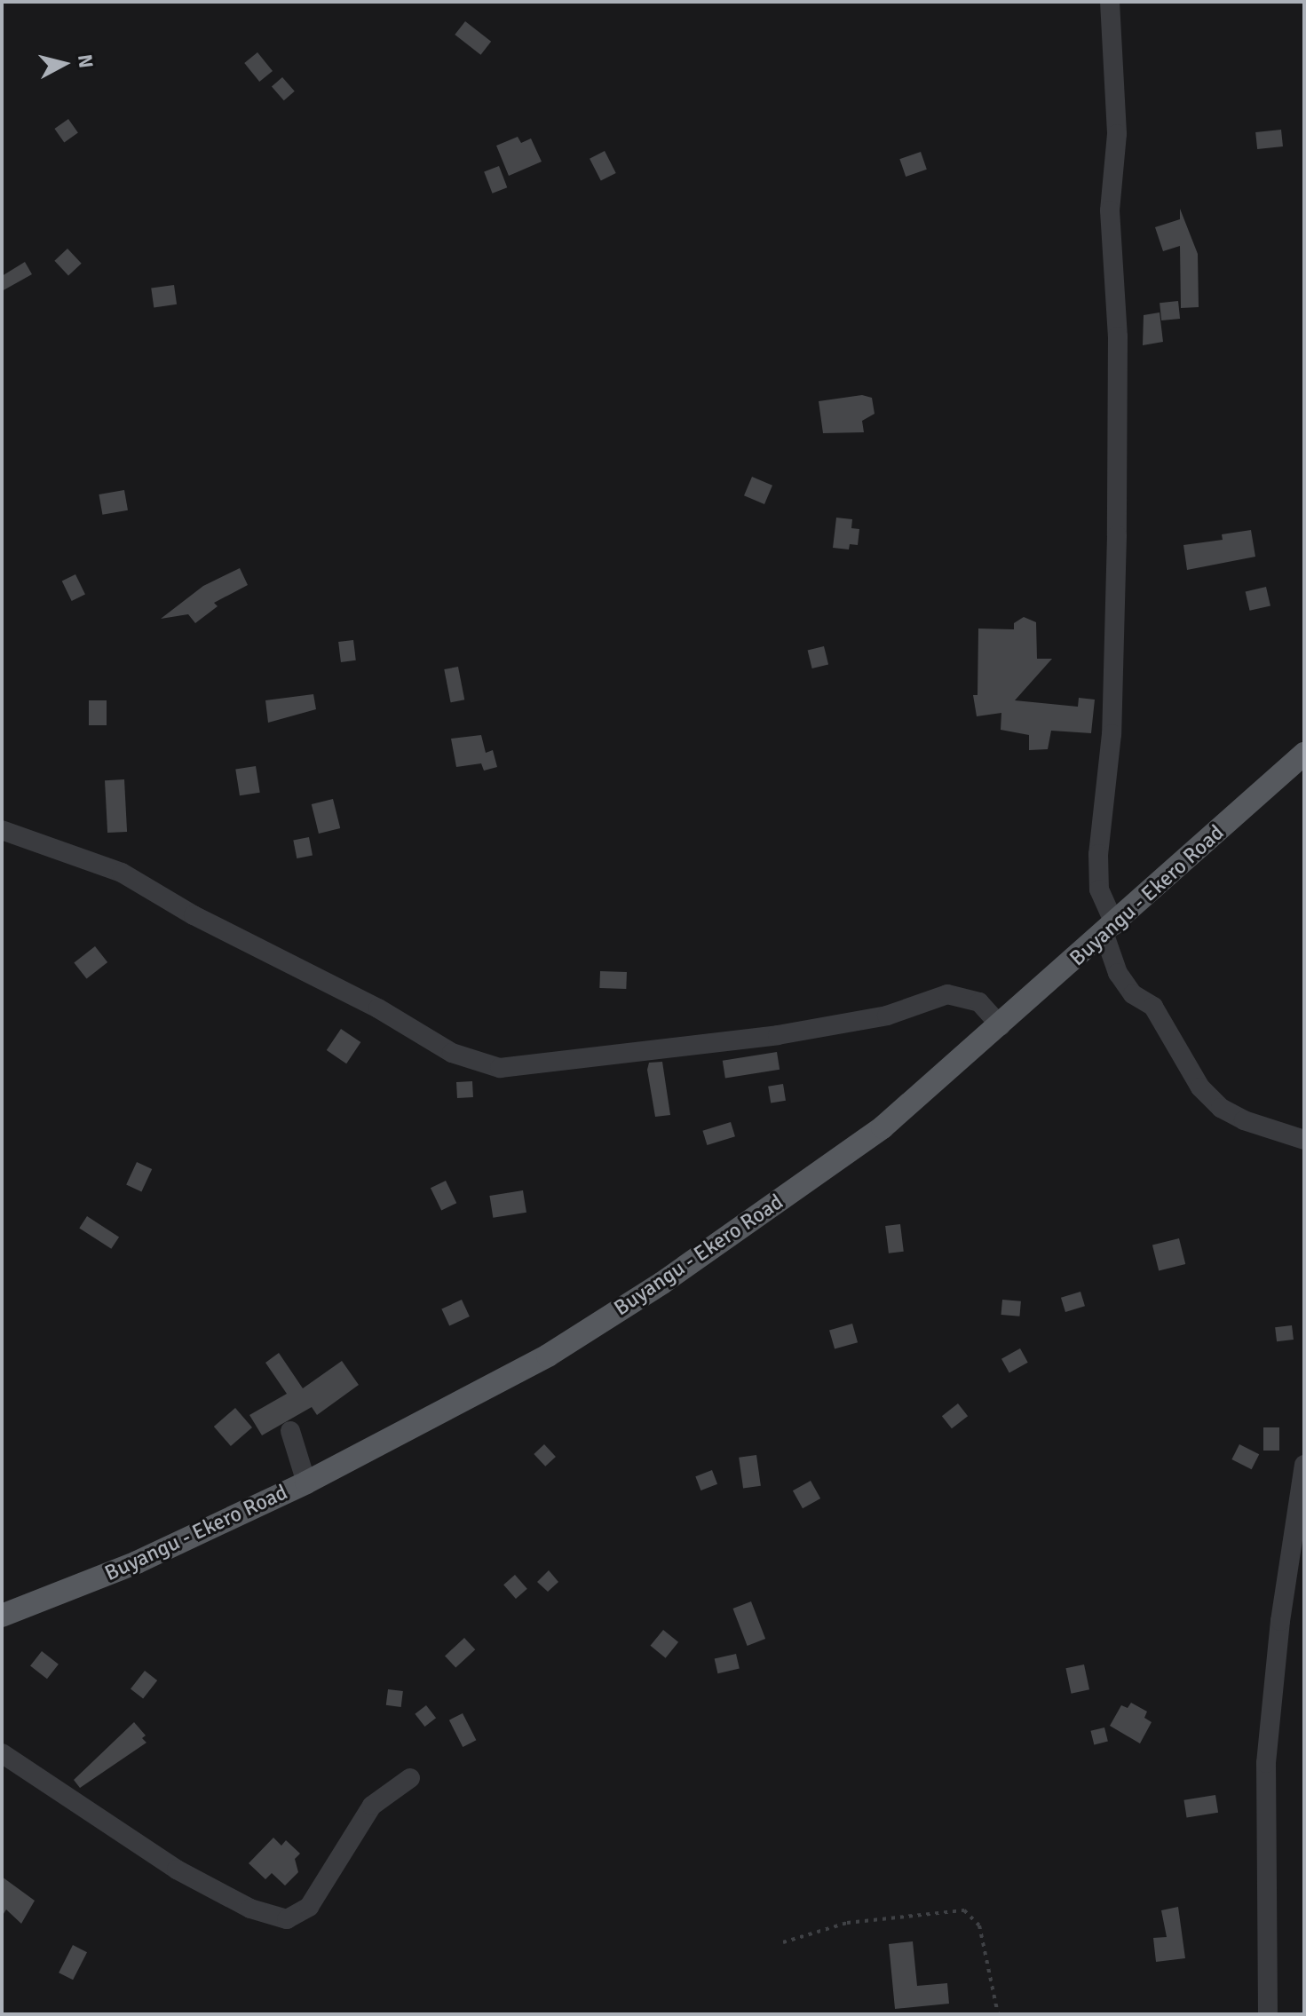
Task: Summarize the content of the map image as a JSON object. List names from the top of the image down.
{
  "streets": {
    "main road": ["Buyangu - Ekero Road"]
  },
  "north": "right"
}
